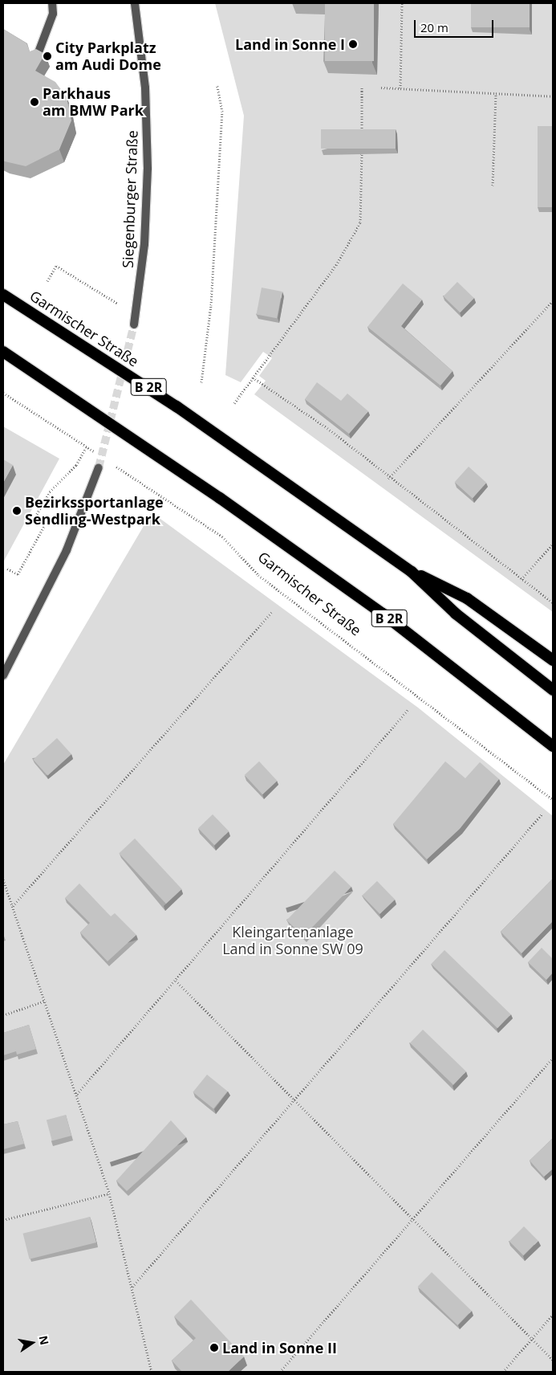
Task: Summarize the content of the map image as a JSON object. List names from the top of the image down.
{
  "streets": {
    "highway": ["Garmischer Straße", "B 2R"],
    "street": ["Siegenburger Straße"]
  },
  "parks": ["Kleingartenanlage Land in Sonne SW 09"],
  "places": [
    "Land in Sonne I",
    "City Parkplatz am Audi Dome",
    "Parkhaus am BMW Park",
    "Bezirkssportanlage Sendling-Westpark",
    "Land in Sonne II"
  ],
  "scale_bar": "20 m",
  "north": "right"
}
